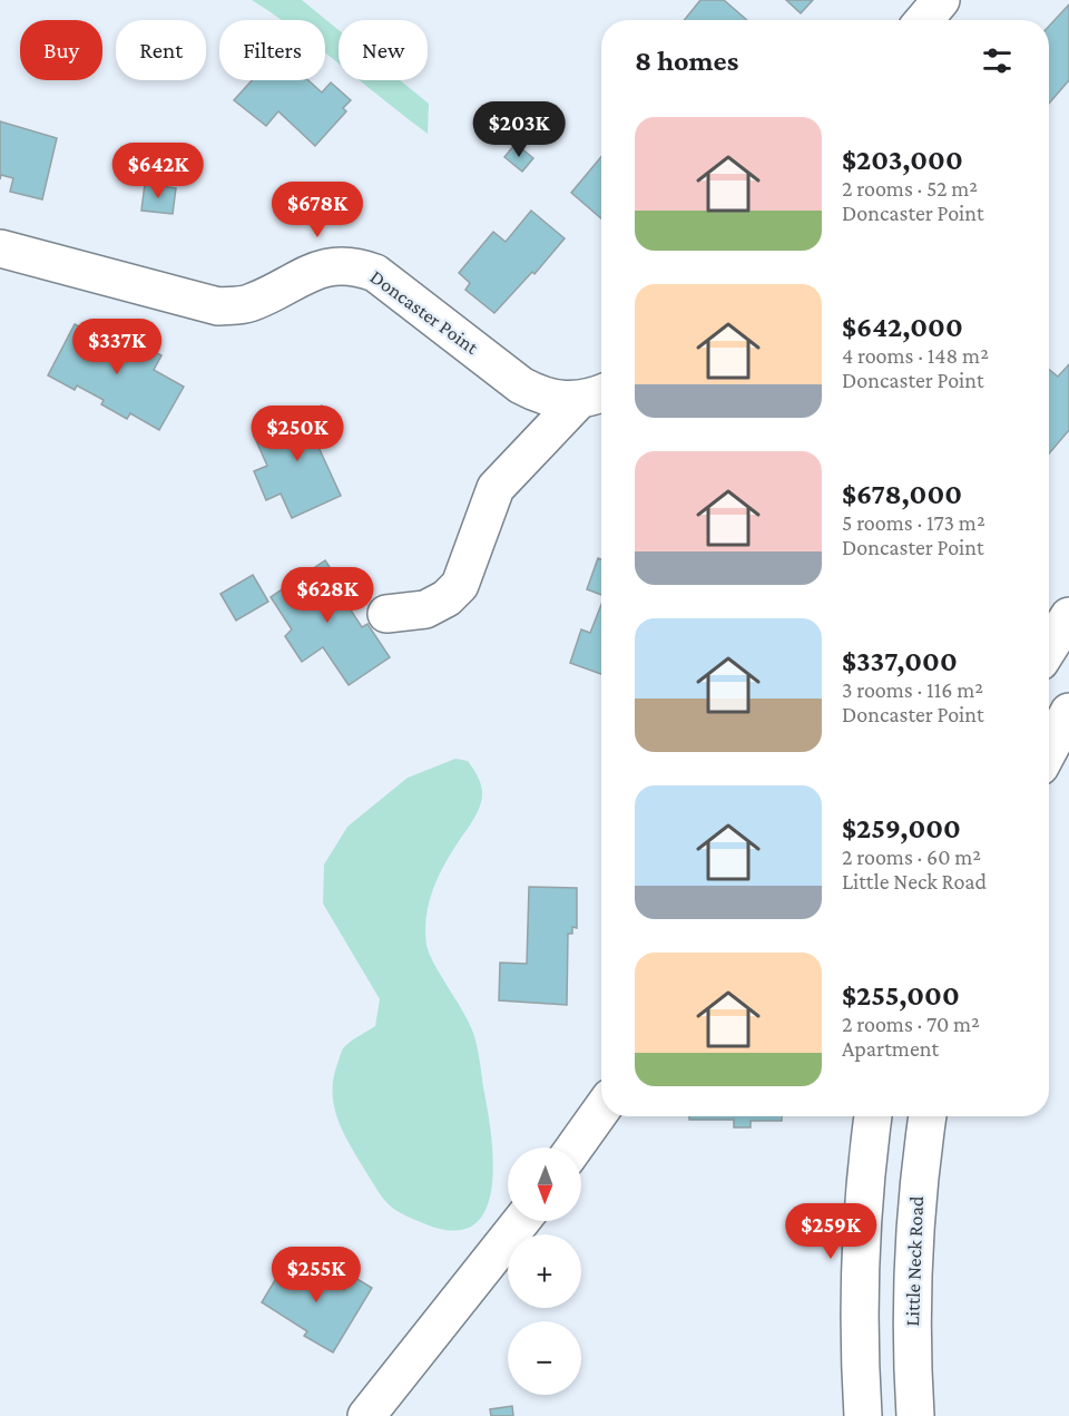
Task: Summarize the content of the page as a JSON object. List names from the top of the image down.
{
  "streets": {
    "street": ["Doncaster Point", "Little Neck Road"]
  },
  "north": "bottom",
  "page": {
    "chip": [
      "Buy",
      "Rent",
      "Filters",
      "New"
    ],
    "heading": "8 homes",
    "list": [
      {
        "name": "$203,000",
        "note": "2 rooms · 52 m² · Doncaster Point"
      },
      {
        "name": "$642,000",
        "note": "4 rooms · 148 m² · Doncaster Point"
      },
      {
        "name": "$678,000",
        "note": "5 rooms · 173 m² · Doncaster Point"
      },
      {
        "name": "$337,000",
        "note": "3 rooms · 116 m² · Doncaster Point"
      },
      {
        "name": "$259,000",
        "note": "2 rooms · 60 m² · Little Neck Road"
      },
      {
        "name": "$255,000",
        "note": "2 rooms · 70 m² · Apartment"
      }
    ],
    "price": [
      "$203K",
      "$642K",
      "$678K",
      "$337K",
      "$250K",
      "$628K",
      "$259K",
      "$255K"
    ],
    "map_buttons": ["+", "−"]
  }
}
